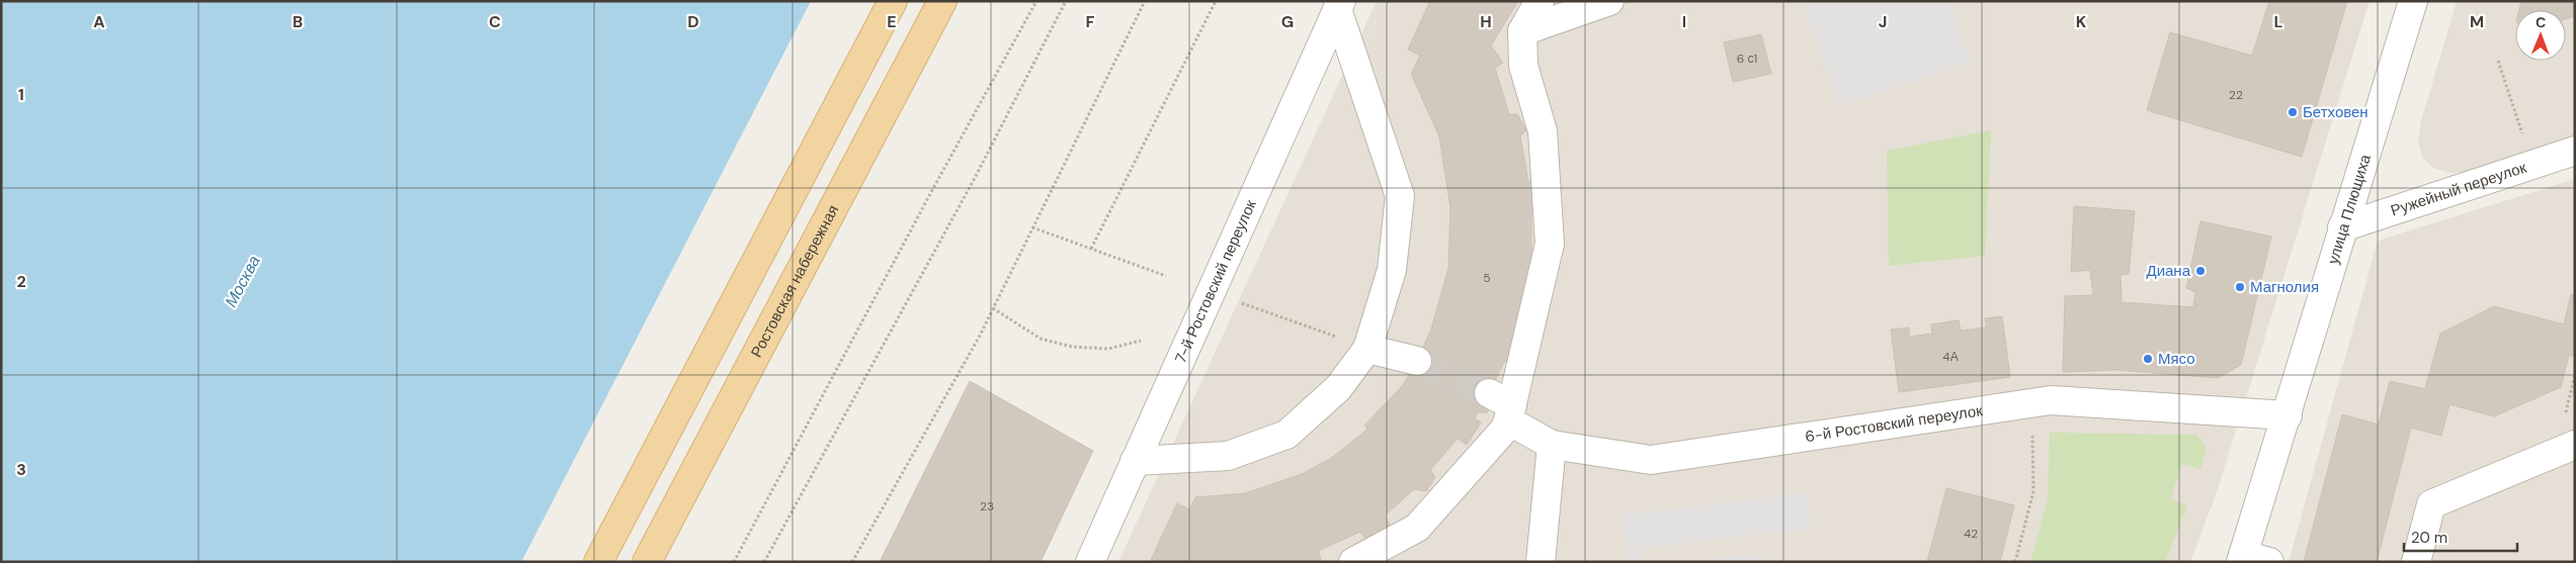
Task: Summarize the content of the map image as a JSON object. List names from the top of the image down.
{
  "streets": {
    "main road": ["Ростовская набережная"],
    "street": [
      "Ружейный переулок",
      "улица Плющиха",
      "7-й Ростовский переулок",
      "6-й Ростовский переулок"
    ]
  },
  "crossings": [
    ["Ружейный переулок", "улица Плющиха"],
    ["улица Плющиха", "6-й Ростовский переулок"]
  ],
  "water": ["Москва"],
  "places": [
    "Бетховен",
    "Диана",
    "Магнолия",
    "Мясо"
  ],
  "house_numbers": [
    "6 с1",
    "22",
    "5",
    "4А",
    "23",
    "42"
  ],
  "scale_bar": "20 m",
  "north": "top",
  "grid": {
    "columns": [
      "A",
      "B",
      "C",
      "D",
      "E",
      "F",
      "G",
      "H",
      "I",
      "J",
      "K",
      "L",
      "M"
    ],
    "rows": ["1", "2", "3"]
  }
}
